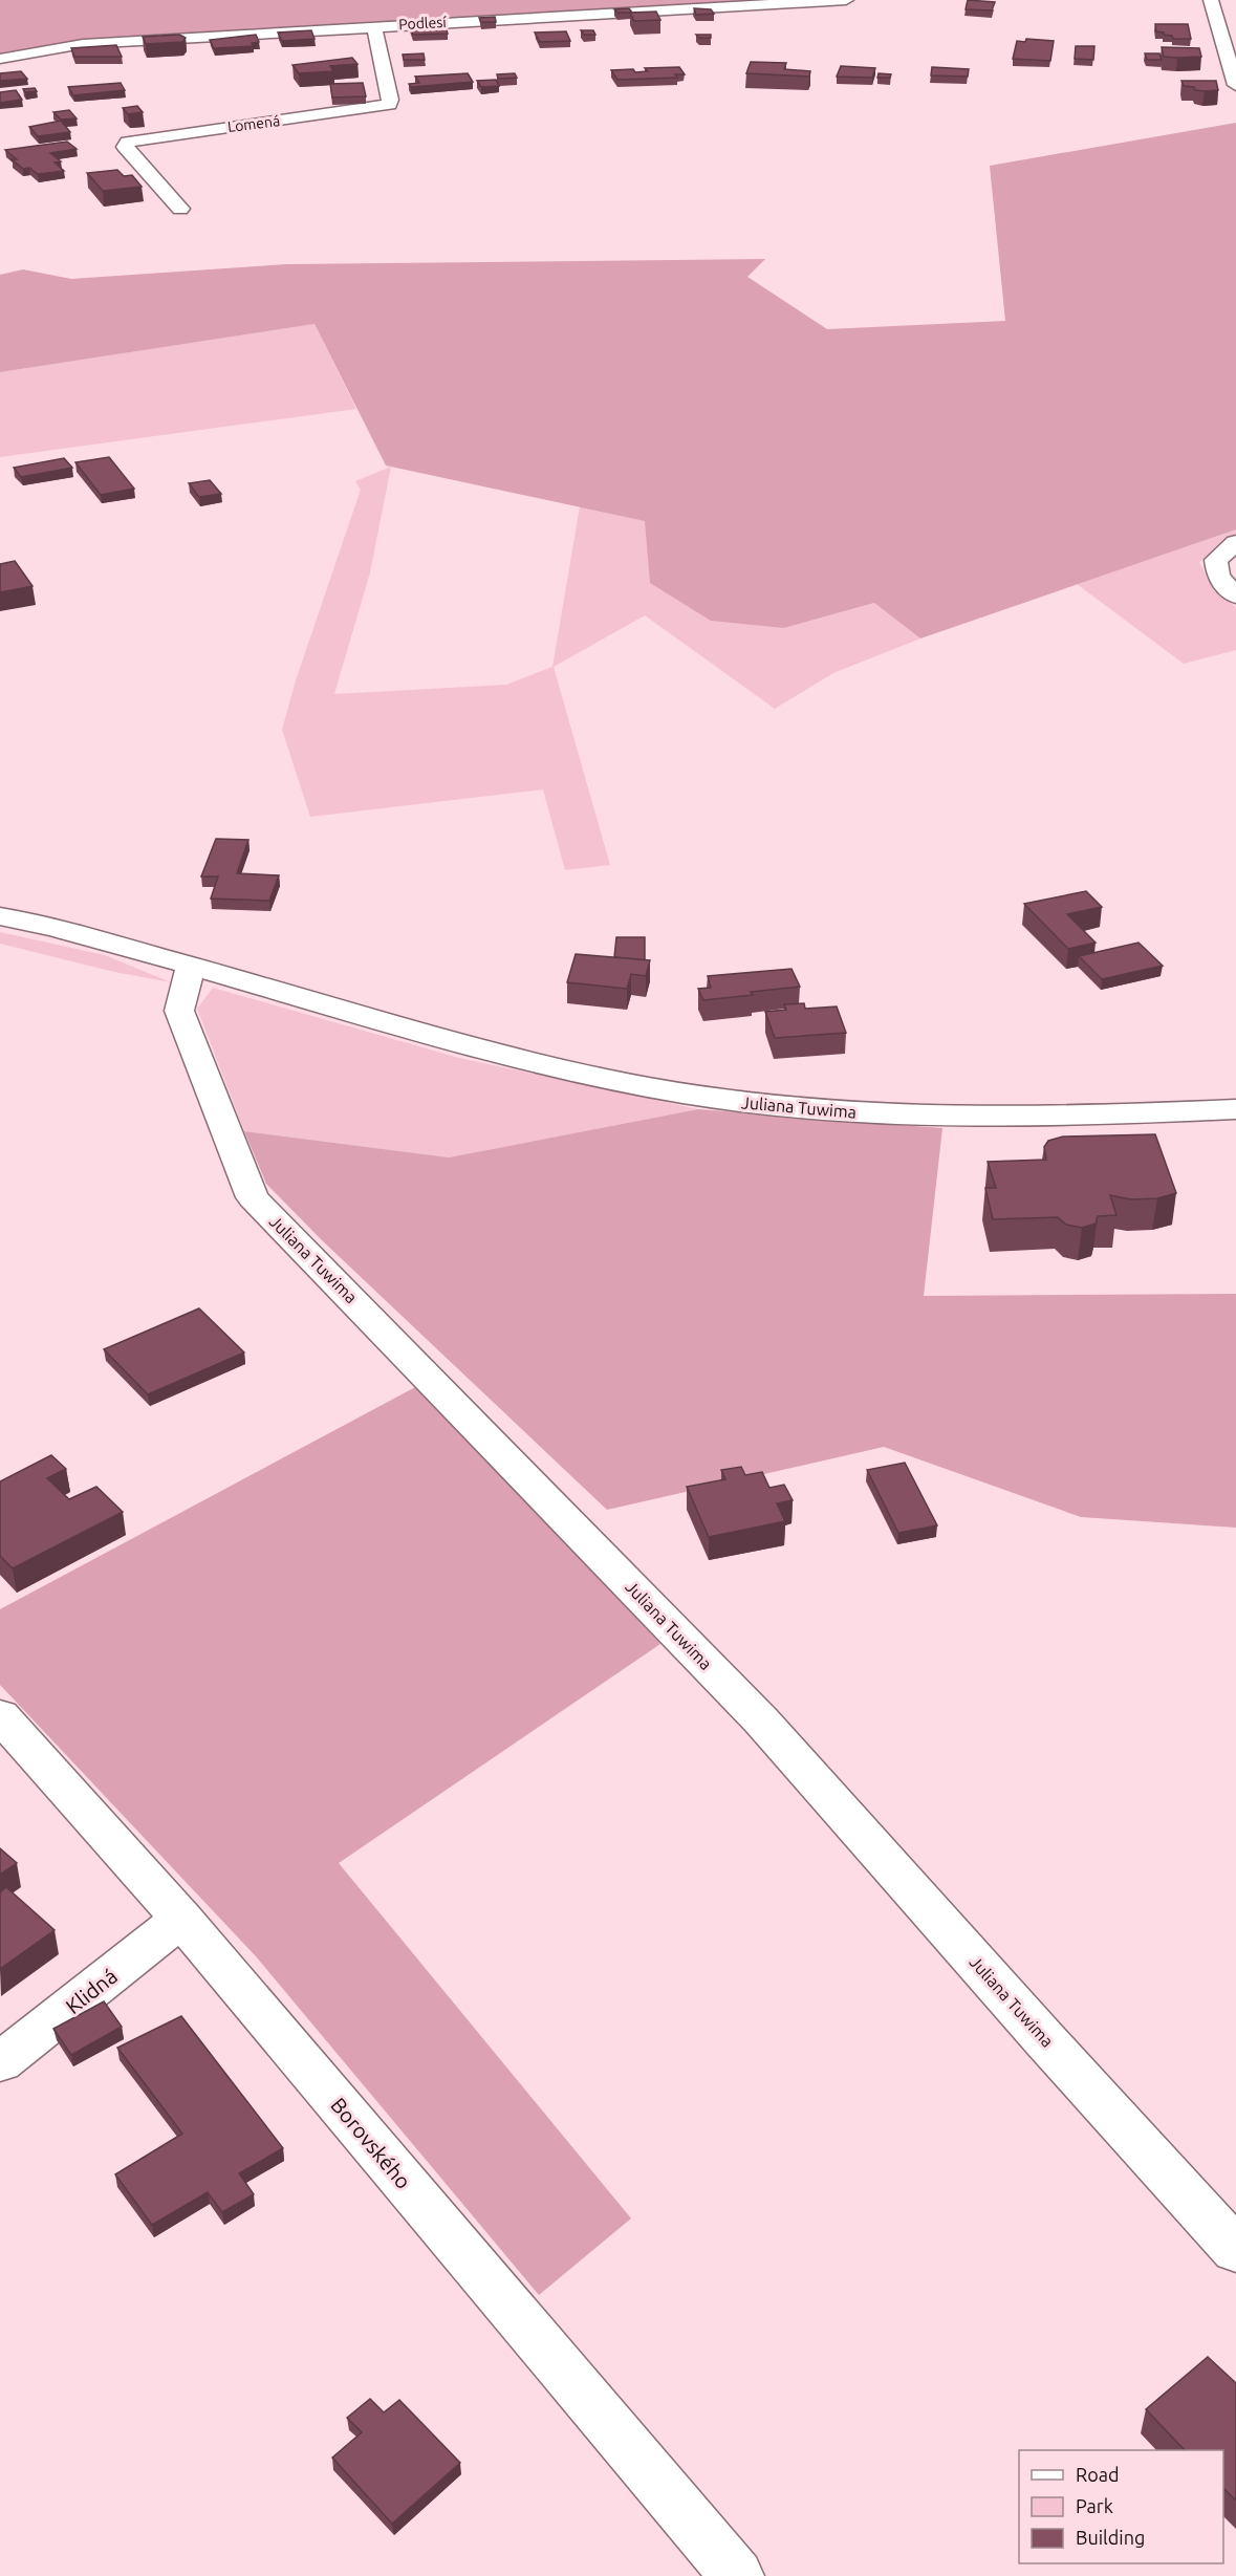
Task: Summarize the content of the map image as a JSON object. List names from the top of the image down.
{
  "streets": {
    "street": [
      "Podlesí",
      "Lomená",
      "Juliana Tuwima",
      "Klidná",
      "Borovského"
    ]
  },
  "crossings": [
    ["Podlesí", "Lomená"],
    ["Klidná", "Borovského"]
  ],
  "legend": ["Road", "Park", "Building"]
}
